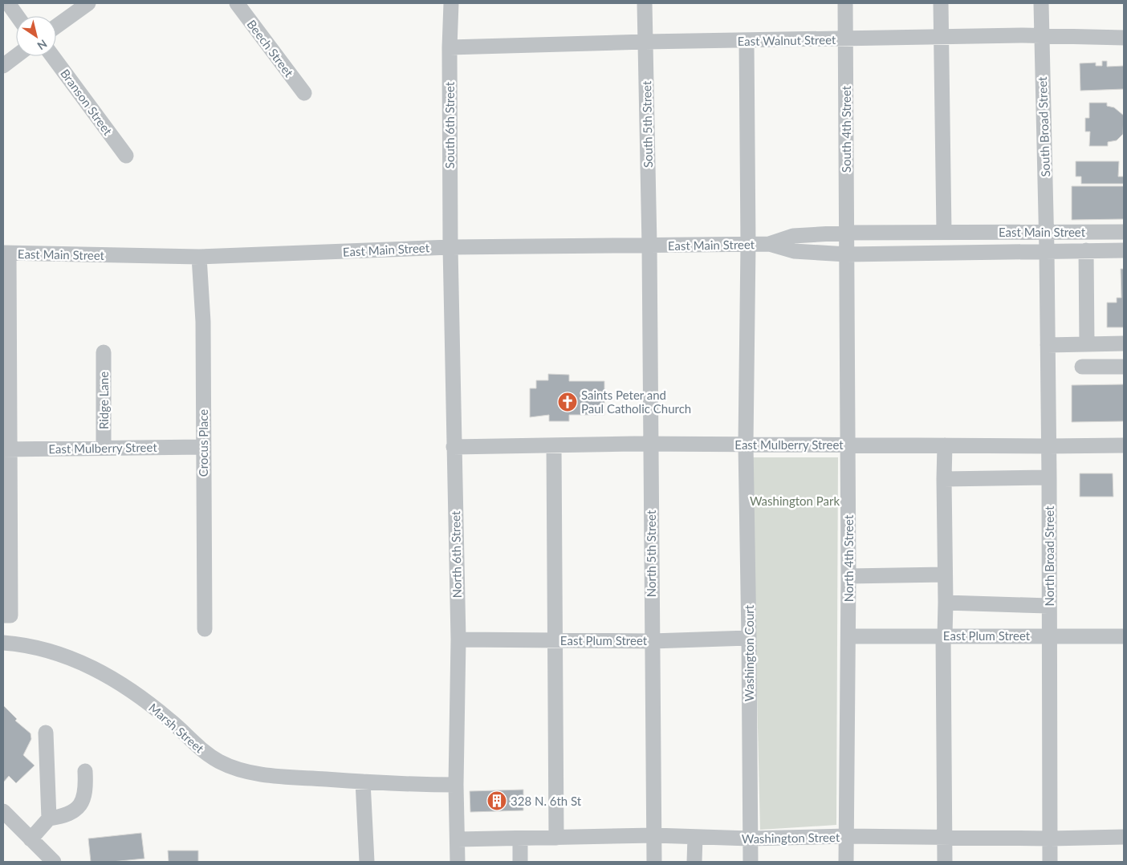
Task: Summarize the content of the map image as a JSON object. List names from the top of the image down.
{
  "streets": {
    "street": [
      "East Walnut Street",
      "Beech Street",
      "Branson Street",
      "South 5th Street",
      "South 6th Street",
      "South Broad Street",
      "South 4th Street",
      "East Main Street",
      "Ridge Lane",
      "Crocus Place",
      "East Mulberry Street",
      "North 5th Street",
      "North 6th Street",
      "North Broad Street",
      "North 4th Street",
      "East Plum Street",
      "Washington Court",
      "Marsh Street",
      "Washington Street"
    ]
  },
  "crossings": [
    ["East Walnut Street", "South 5th Street"],
    ["East Walnut Street", "South 6th Street"],
    ["East Walnut Street", "South Broad Street"],
    ["East Walnut Street", "South 4th Street"],
    ["East Walnut Street", "Washington Court"],
    ["South 5th Street", "East Main Street"],
    ["South 5th Street", "North 5th Street"],
    ["South 6th Street", "East Main Street"],
    ["South 6th Street", "North 6th Street"],
    ["South Broad Street", "East Main Street"],
    ["South Broad Street", "North Broad Street"],
    ["South 4th Street", "East Main Street"],
    ["South 4th Street", "North 4th Street"],
    ["East Main Street", "Crocus Place"],
    ["East Main Street", "North 5th Street"],
    ["East Main Street", "North 6th Street"],
    ["East Main Street", "North Broad Street"],
    ["East Main Street", "North 4th Street"],
    ["East Main Street", "Washington Court"],
    ["Ridge Lane", "East Mulberry Street"],
    ["Crocus Place", "East Mulberry Street"],
    ["East Mulberry Street", "North 5th Street"],
    ["East Mulberry Street", "North 6th Street"],
    ["East Mulberry Street", "North Broad Street"],
    ["East Mulberry Street", "North 4th Street"],
    ["East Mulberry Street", "Washington Court"],
    ["North 5th Street", "East Plum Street"],
    ["North 5th Street", "Washington Street"],
    ["North 6th Street", "East Plum Street"],
    ["North 6th Street", "Marsh Street"],
    ["North 6th Street", "Washington Street"],
    ["North Broad Street", "East Plum Street"],
    ["North Broad Street", "Washington Street"],
    ["North 4th Street", "East Plum Street"],
    ["North 4th Street", "Washington Street"],
    ["East Plum Street", "Washington Court"],
    ["Washington Court", "Washington Street"]
  ],
  "parks": ["Washington Park"],
  "places": {
    "church": ["Saints Peter and Paul Catholic Church"],
    "building": ["328 N. 6th St"]
  },
  "north": "bottom right"
}
